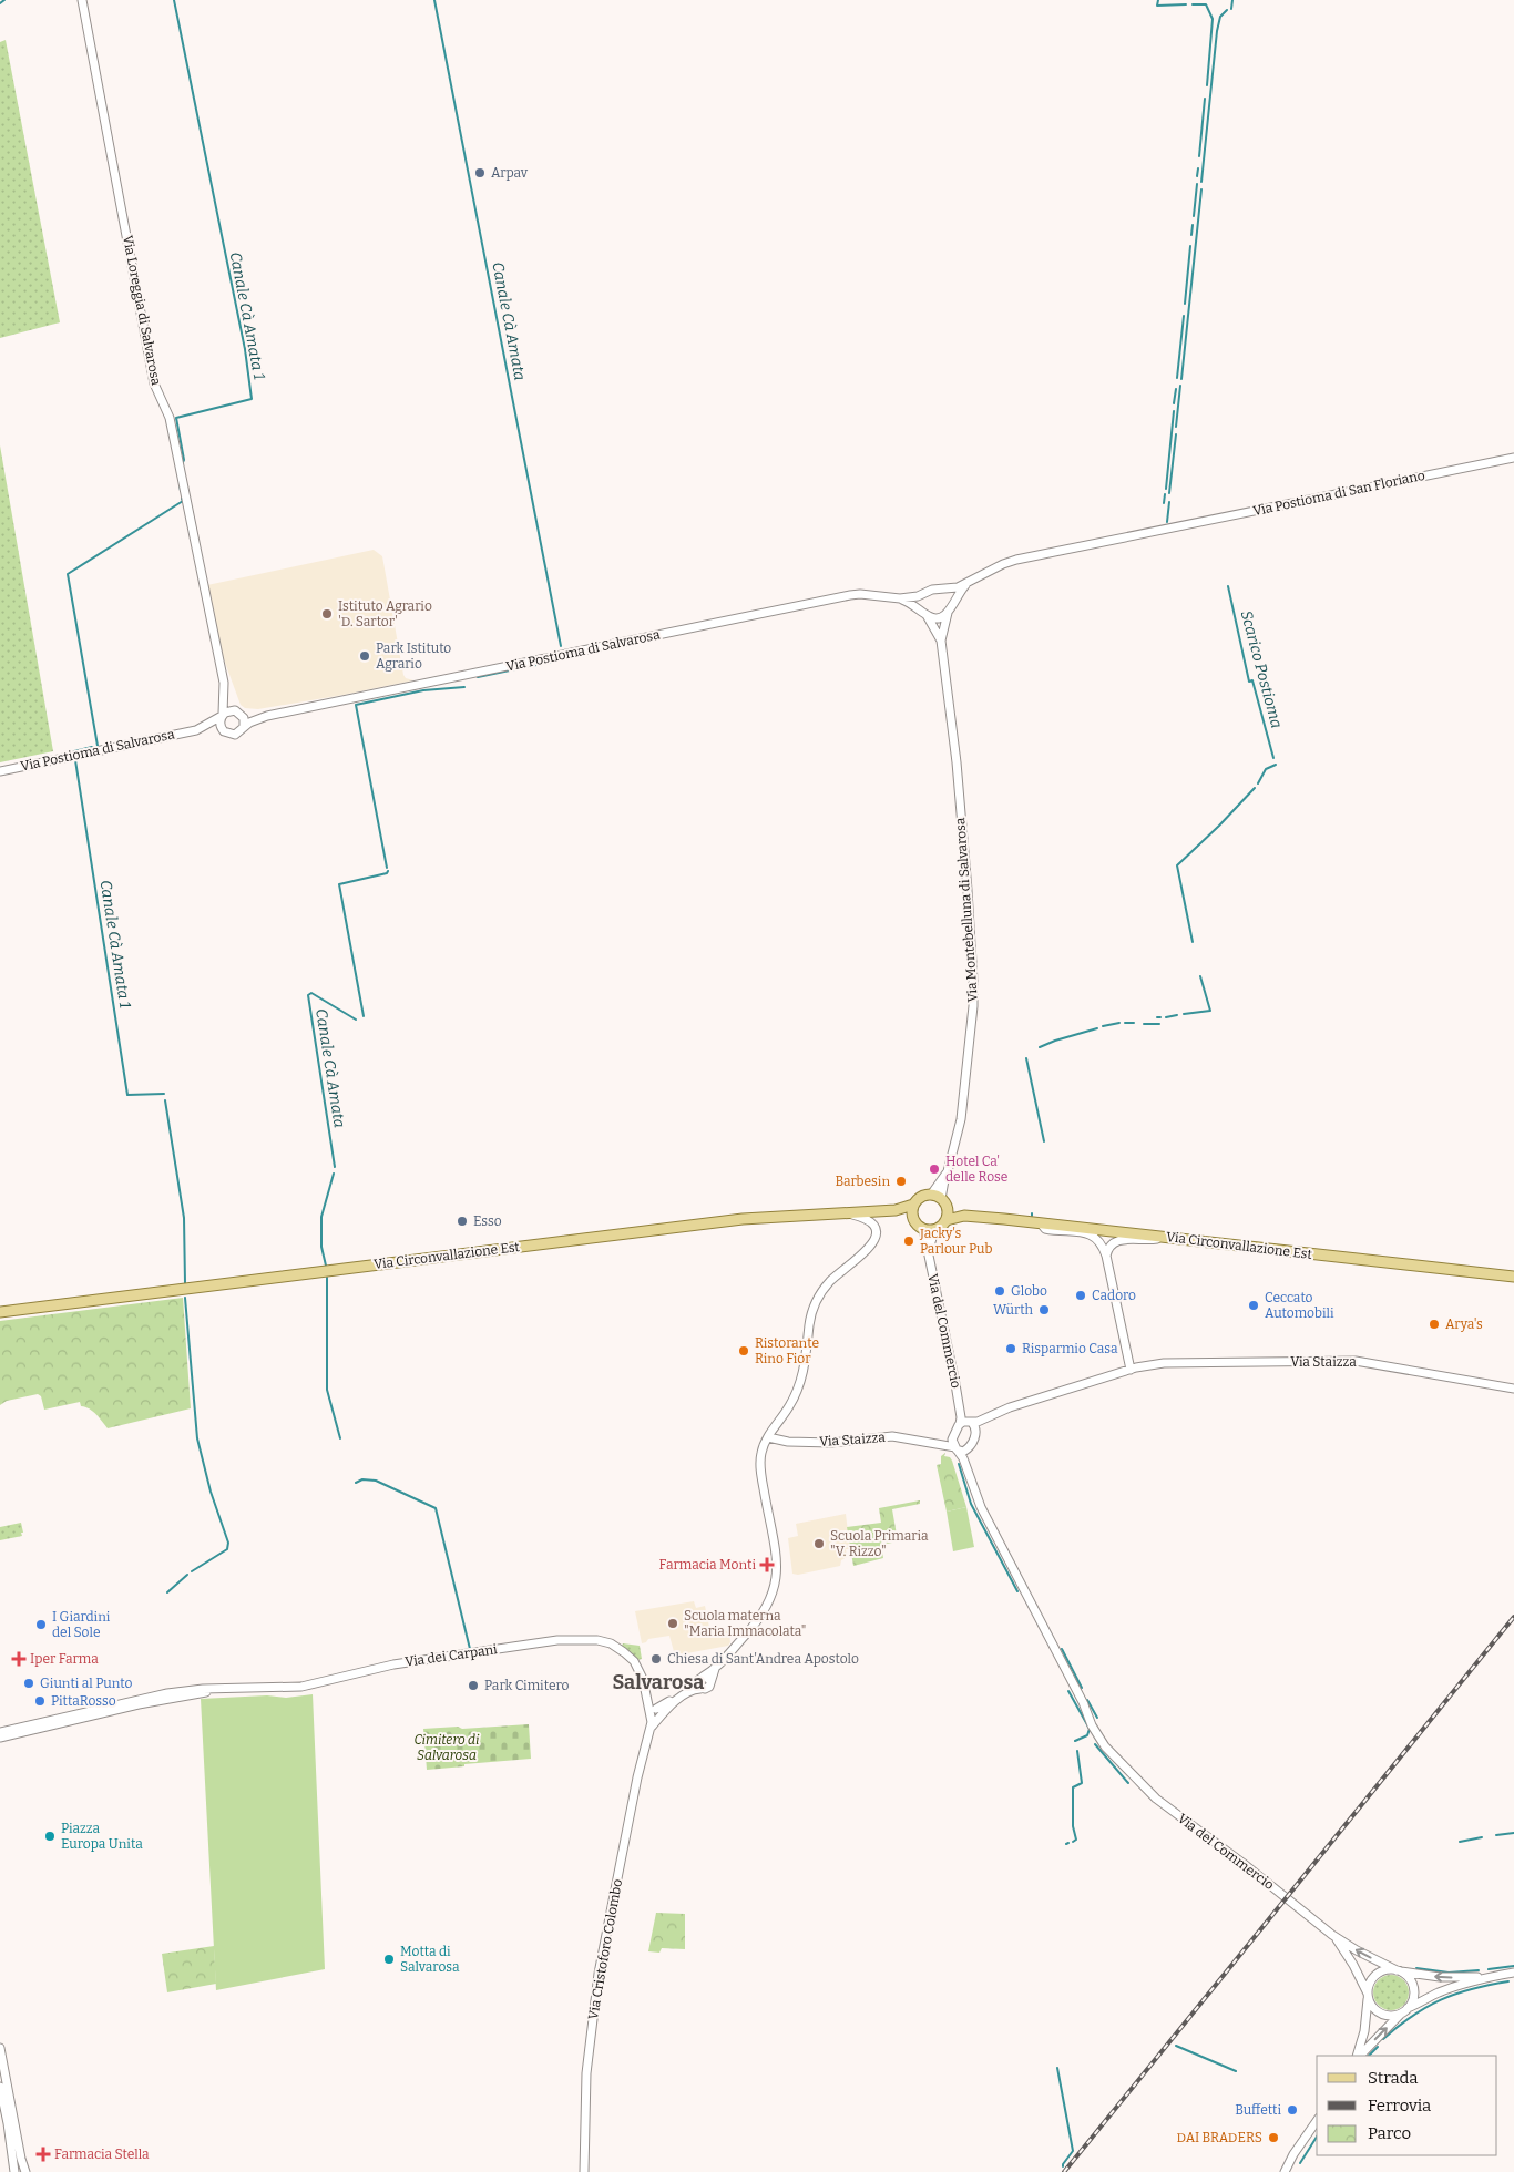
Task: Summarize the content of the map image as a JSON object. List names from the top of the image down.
{
  "streets": {
    "main road": ["Via Circonvallazione Est"],
    "street": [
      "Via Loreggia di Salvarosa",
      "Via Postioma di San Floriano",
      "Via Postioma di Salvarosa",
      "Via Montebelluna di Salvarosa",
      "Via del Commercio",
      "Via Staizza",
      "Via dei Carpani",
      "Via Cristoforo Colombo"
    ]
  },
  "crossings": [
    ["Via Loreggia di Salvarosa", "Via Postioma di Salvarosa"],
    ["Via Postioma di San Floriano", "Via Postioma di Salvarosa"],
    ["Via Postioma di Salvarosa", "Via Montebelluna di Salvarosa"],
    ["Via Circonvallazione Est", "Via del Commercio"],
    ["Via del Commercio", "Via Staizza"],
    ["Via dei Carpani", "Via Cristoforo Colombo"]
  ],
  "districts": ["Salvarosa"],
  "water": ["Canale Cà Amata 1", "Canale Cà Amata", "Scarico Postioma"],
  "parks": ["Cimitero di Salvarosa"],
  "places": {
    "other": [
      "Arpav",
      "Istituto Agrario 'D. Sartor'",
      "Park Istituto Agrario",
      "Hotel Ca' delle Rose",
      "Barbesin",
      "Esso",
      "Jacky's Parlour Pub",
      "Globo",
      "Cadoro",
      "Ceccato Automobili",
      "Würth",
      "Arya's",
      "Risparmio Casa",
      "Ristorante Rino Fior",
      "Scuola Primaria \"V. Rizzo\"",
      "Scuola materna \"Maria Immacolata\"",
      "I Giardini del Sole",
      "Chiesa di Sant'Andrea Apostolo",
      "Giunti al Punto",
      "Park Cimitero",
      "PittaRosso",
      "Piazza Europa Unita",
      "Motta di Salvarosa",
      "Buffetti",
      "DAI BRADERS"
    ],
    "health": ["Farmacia Monti", "Iper Farma", "Farmacia Stella"]
  },
  "legend": ["Strada", "Ferrovia", "Parco"]
}
